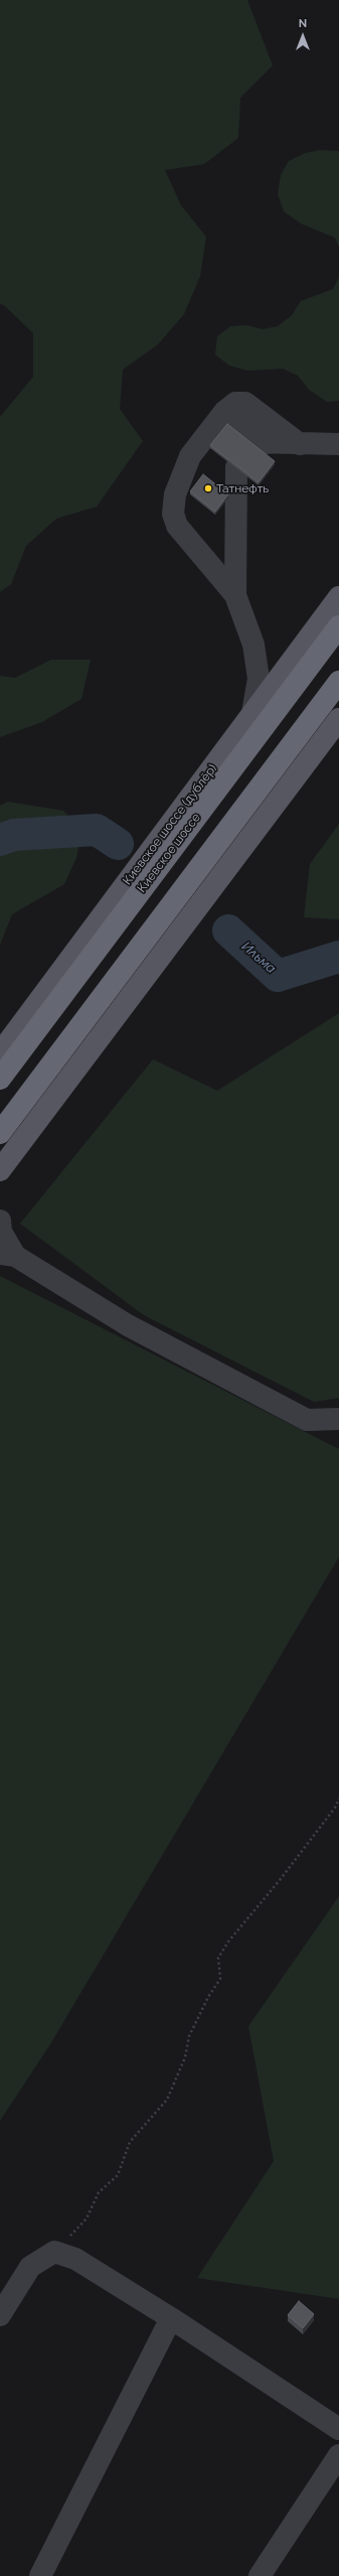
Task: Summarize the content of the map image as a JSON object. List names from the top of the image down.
{
  "streets": {
    "highway": ["Киевское шоссе"],
    "main road": ["Киевское шоссе (дублёр)"]
  },
  "water": ["Ильма"],
  "places": ["Татнефть"],
  "north": "top"
}
